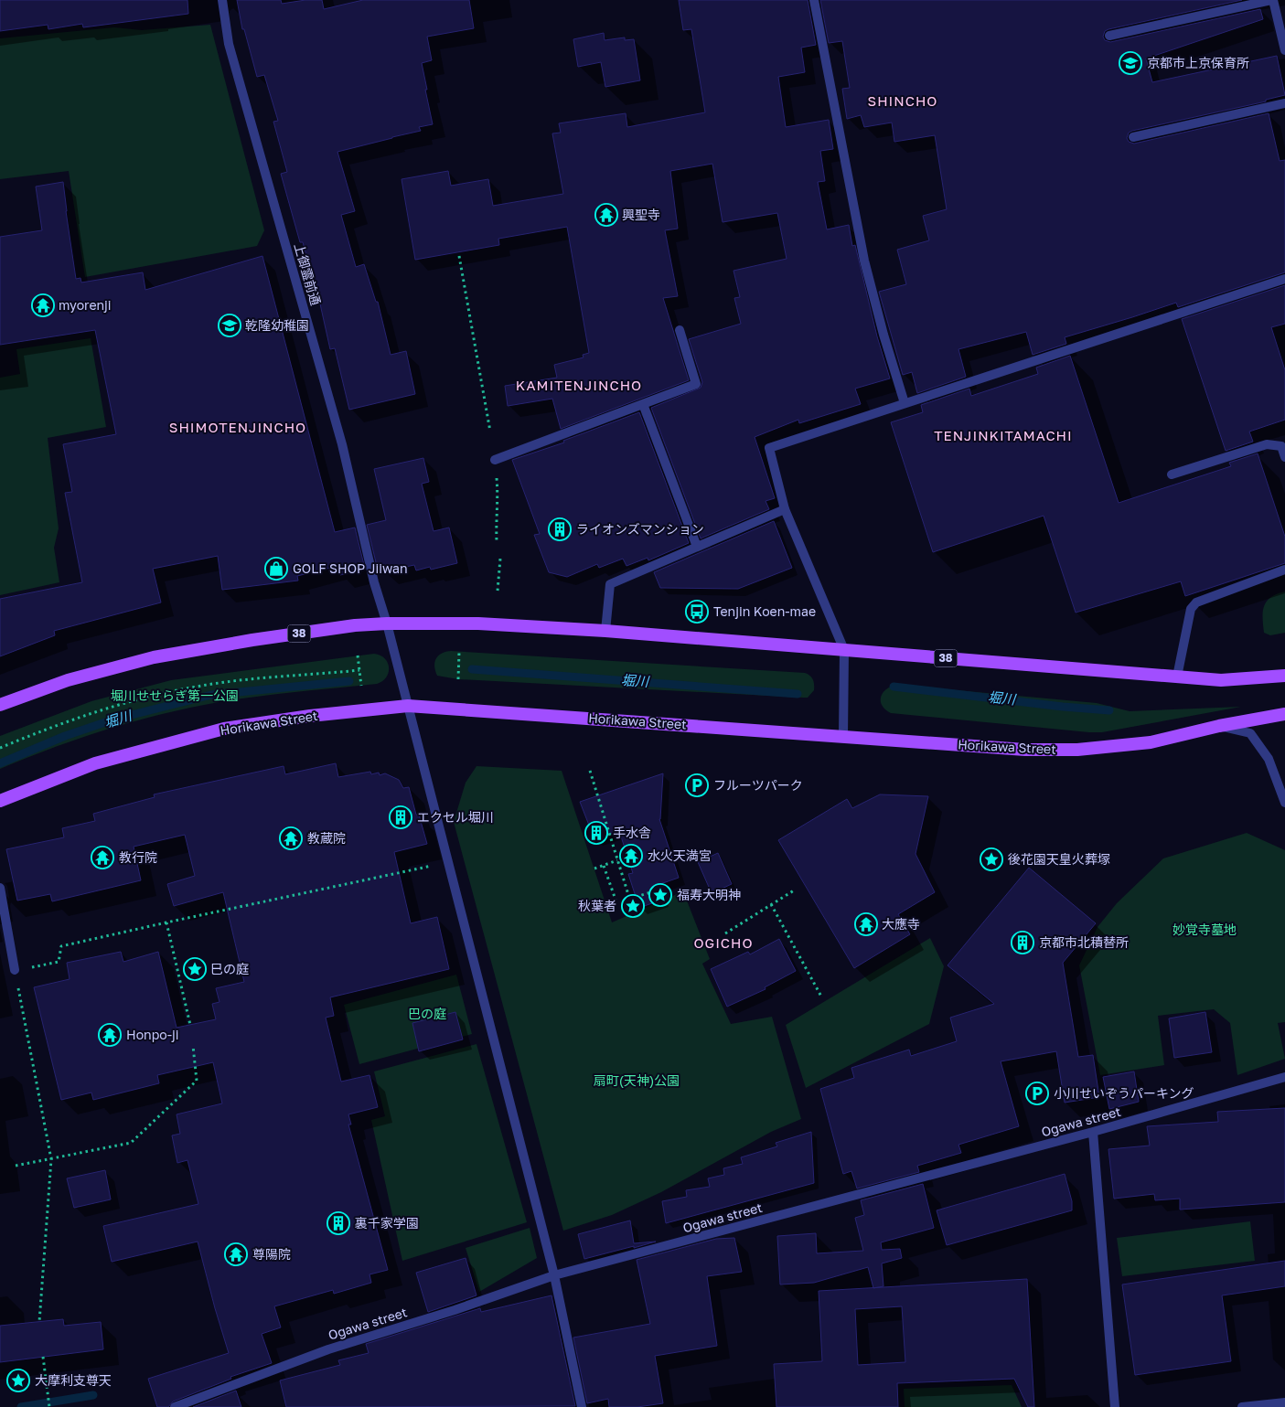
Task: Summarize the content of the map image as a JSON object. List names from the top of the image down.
{
  "streets": {
    "main road": ["38", "Horikawa Street"],
    "street": ["上御霊前通", "Ogawa street"]
  },
  "crossings": [
    ["上御霊前通", "38"],
    ["上御霊前通", "Horikawa Street"],
    ["上御霊前通", "Ogawa street"]
  ],
  "districts": [
    "SHINCHO",
    "KAMITENJINCHO",
    "SHIMOTENJINCHO",
    "TENJINKITAMACHI",
    "OGICHO"
  ],
  "water": ["堀川"],
  "parks": [
    "堀川せせらぎ第一公園",
    "妙覚寺墓地",
    "巴の庭",
    "扇町(天神)公園"
  ],
  "places": {
    "school or university": ["京都市上京保育所", "乾隆幼稚園"],
    "temple": [
      "興聖寺",
      "myorenji",
      "教蔵院",
      "水火天満宮",
      "教行院",
      "大應寺",
      "Honpo-ji",
      "尊陽院"
    ],
    "building": [
      "ライオンズマンション",
      "エクセル堀川",
      "手水舎",
      "京都市北積替所",
      "裏千家学園"
    ],
    "shop": ["GOLF SHOP Jiiwan"],
    "bus stop": ["Tenjin Koen-mae"],
    "parking": ["フルーツパーク", "小川せいぞうパーキング"],
    "place": [
      "後花園天皇火葬塚",
      "福寿大明神",
      "秋葉者",
      "巳の庭",
      "大摩利支尊天"
    ]
  }
}
